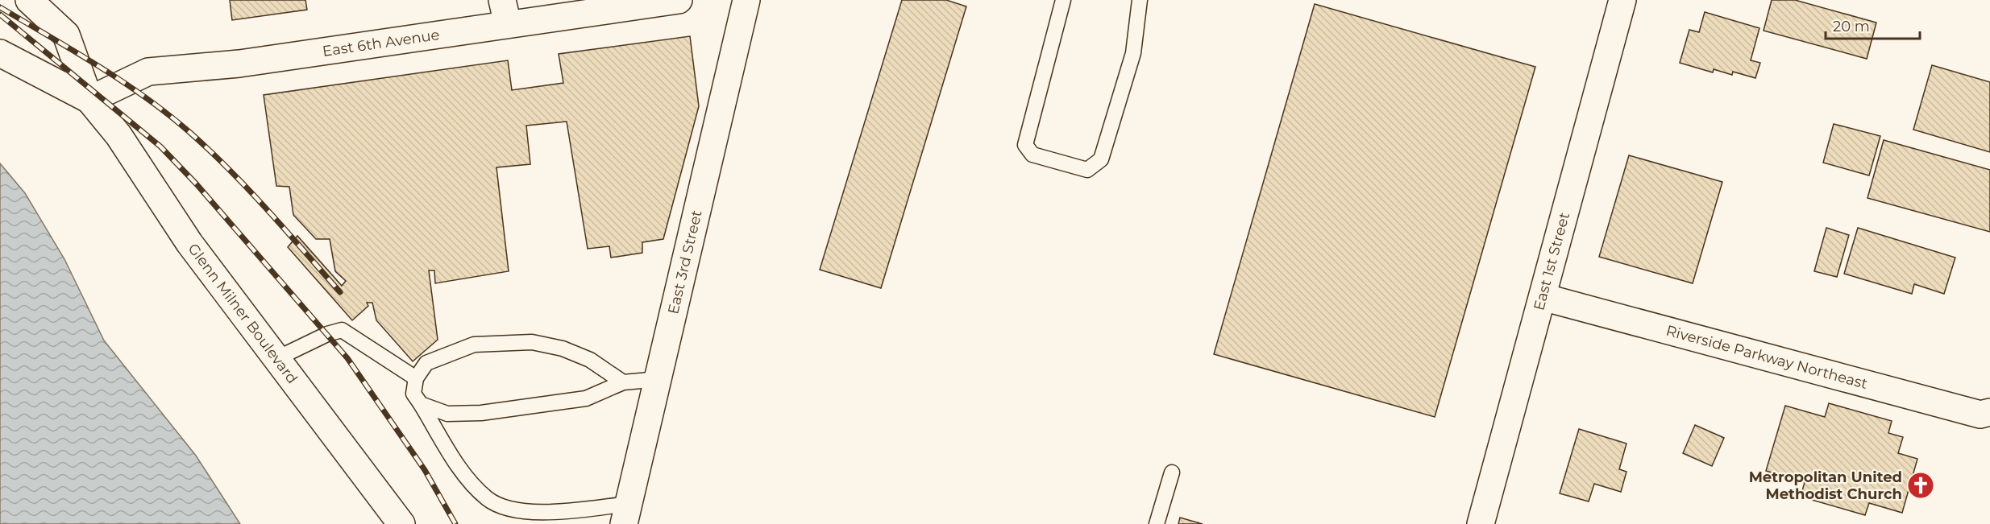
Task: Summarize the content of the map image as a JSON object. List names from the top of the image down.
{
  "streets": {
    "street": [
      "East 6th Avenue",
      "East 3rd Street",
      "East 1st Street",
      "Glenn Milner Boulevard",
      "Riverside Parkway Northeast"
    ]
  },
  "crossings": [
    ["East 6th Avenue", "Glenn Milner Boulevard"],
    ["East 1st Street", "Riverside Parkway Northeast"]
  ],
  "places": {
    "church": ["Metropolitan United Methodist Church"]
  },
  "scale_bar": "20 m"
}
